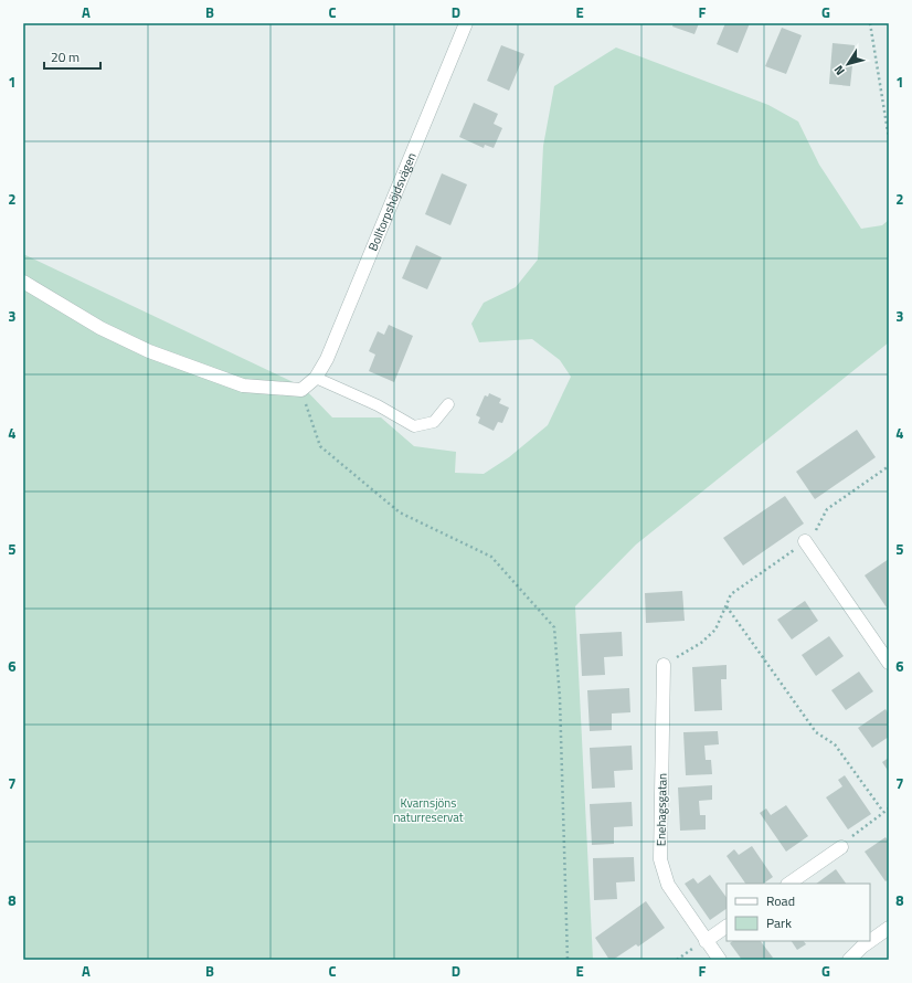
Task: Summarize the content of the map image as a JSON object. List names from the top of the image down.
{
  "streets": {
    "street": ["Bolltorpshöjdsvägen", "Enehagsgatan"]
  },
  "parks": ["Kvarnsjöns naturreservat"],
  "legend": ["Road", "Park"],
  "scale_bar": "20 m",
  "north": "bottom left",
  "grid": {
    "columns": [
      "A",
      "B",
      "C",
      "D",
      "E",
      "F",
      "G"
    ],
    "rows": [
      "1",
      "2",
      "3",
      "4",
      "5",
      "6",
      "7",
      "8"
    ]
  }
}
